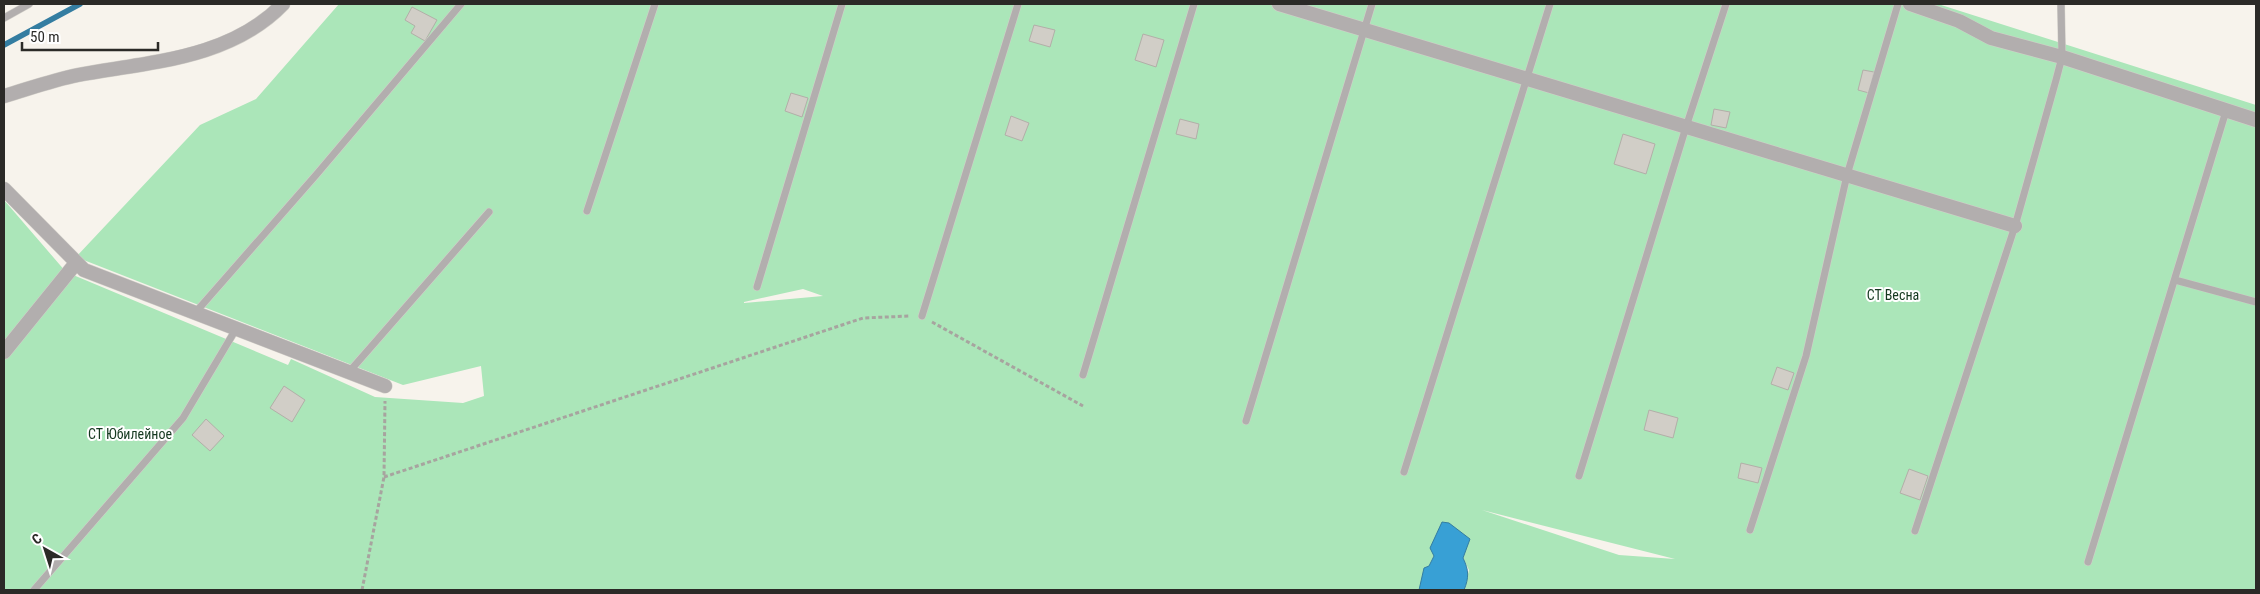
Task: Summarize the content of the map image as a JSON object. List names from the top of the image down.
{
  "parks": ["СТ Весна", "СТ Юбилейное"],
  "scale_bar": "50 m",
  "north": "top left"
}
